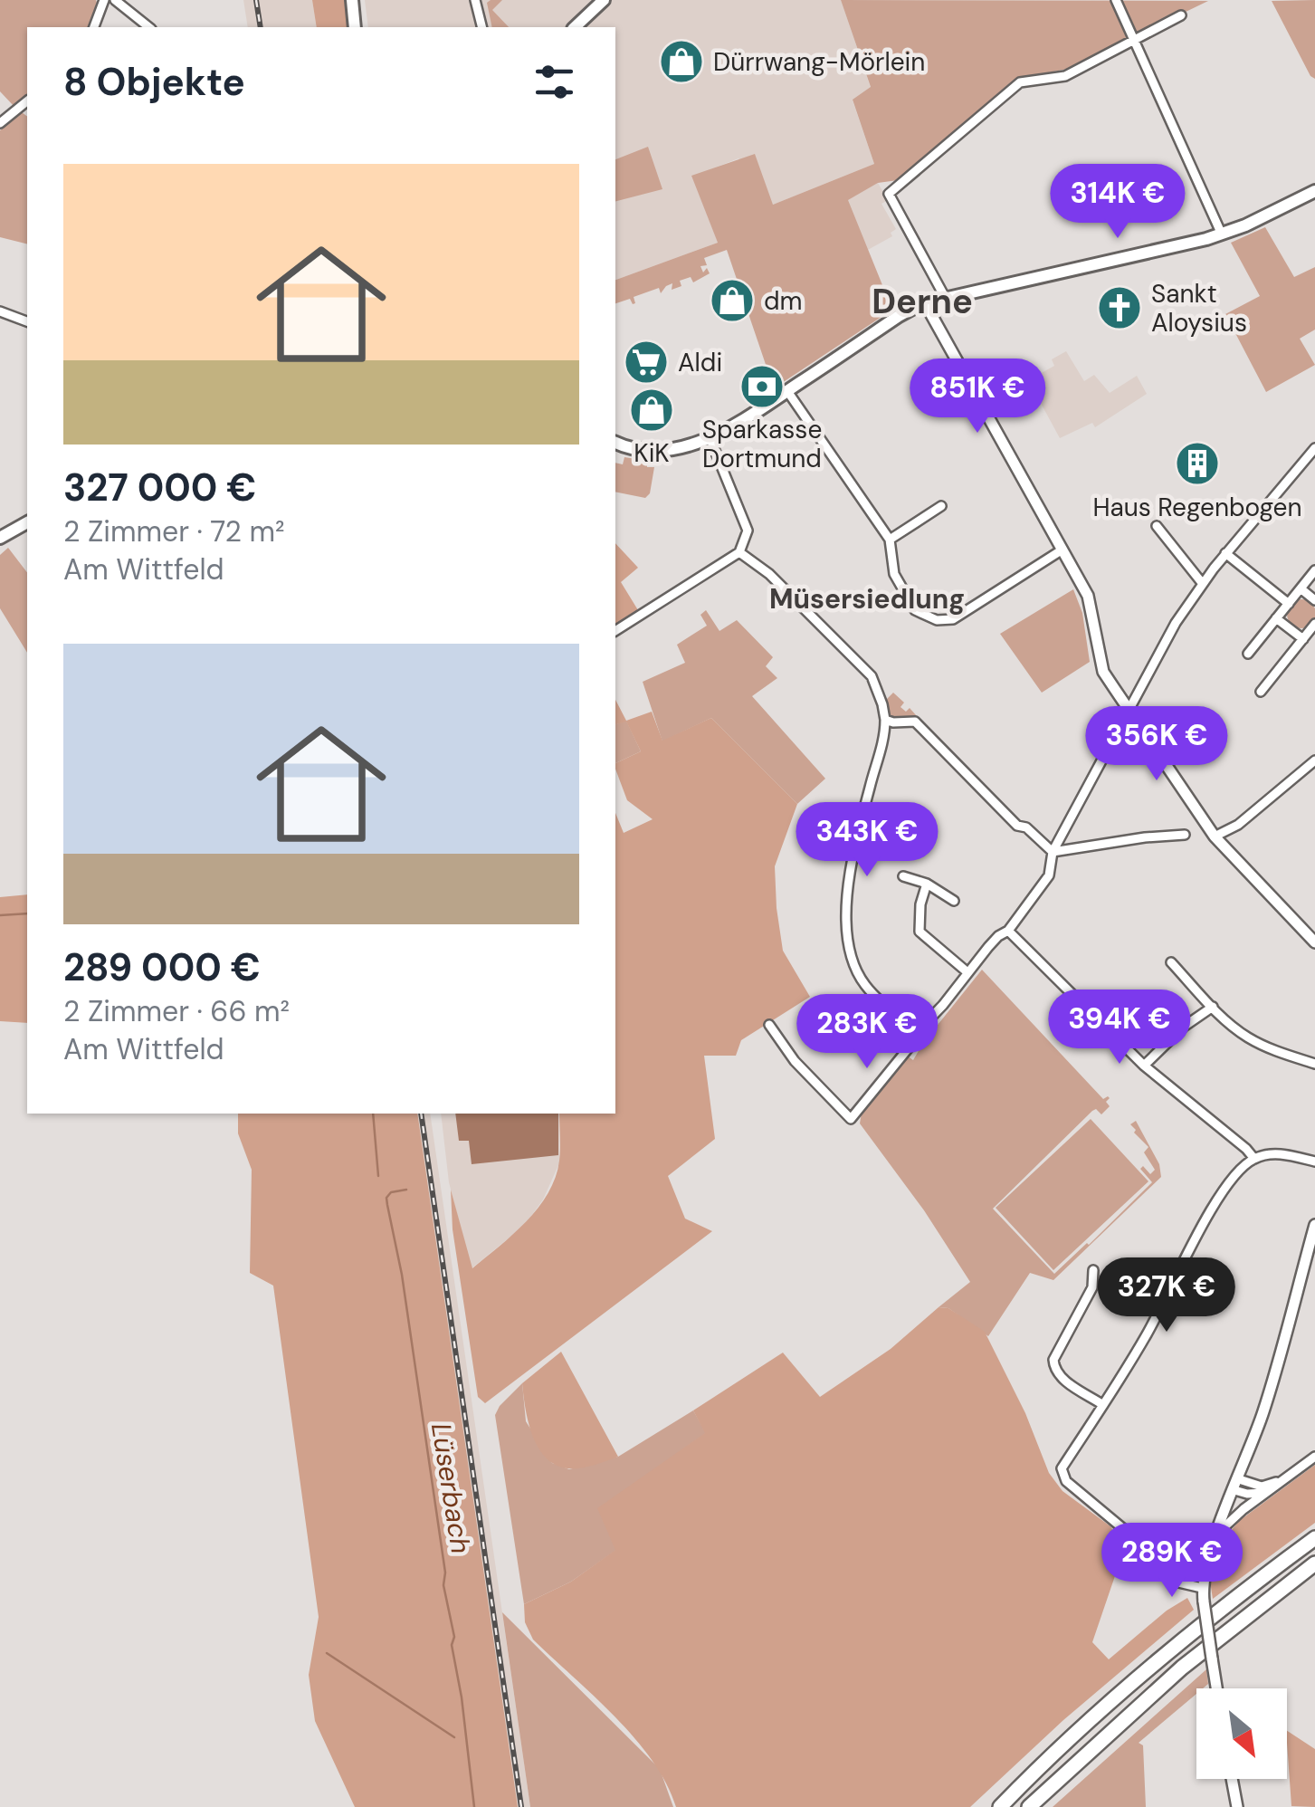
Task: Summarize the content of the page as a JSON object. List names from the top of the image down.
{
  "districts": ["Derne", "Müsersiedlung"],
  "water": ["Lüserbach"],
  "places": {
    "shop": ["Dürrwang-Mörlein", "dm", "KiK"],
    "church": ["Sankt Aloysius"],
    "supermarket": ["Aldi"],
    "bank": ["Sparkasse Dortmund"],
    "building": ["Haus Regenbogen"]
  },
  "north": "bottom right",
  "page": {
    "heading": "8 Objekte",
    "list": [
      {
        "name": "327 000 €",
        "note": "2 Zimmer · 72 m² · Am Wittfeld"
      },
      {
        "name": "289 000 €",
        "note": "2 Zimmer · 66 m² · Am Wittfeld"
      }
    ],
    "price": [
      "314K €",
      "851K €",
      "356K €",
      "343K €",
      "394K €",
      "283K €",
      "327K €",
      "289K €"
    ]
  }
}
